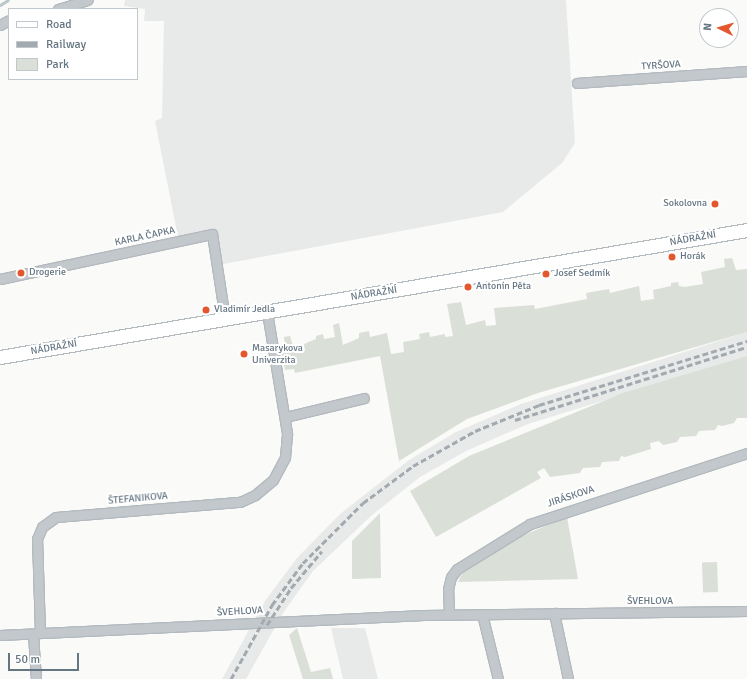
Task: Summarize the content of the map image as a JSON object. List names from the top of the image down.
{
  "streets": {
    "street": [
      "TYRŠOVA",
      "KARLA ČAPKA",
      "NÁDRAŽNÍ",
      "JIRÁSKOVA",
      "ŠTEFANIKOVA",
      "ŠVEHLOVA"
    ]
  },
  "crossings": [
    ["KARLA ČAPKA", "NÁDRAŽNÍ"],
    ["NÁDRAŽNÍ", "ŠTEFANIKOVA"],
    ["JIRÁSKOVA", "ŠVEHLOVA"],
    ["ŠTEFANIKOVA", "ŠVEHLOVA"]
  ],
  "places": [
    "Sokolovna",
    "Horák",
    "Drogerie",
    "Josef Sedmík",
    "Antonín Pěta",
    "Vladimír Jedla",
    "Masarykova Univerzita"
  ],
  "legend": ["Road", "Railway", "Park"],
  "scale_bar": "50 m",
  "north": "left"
}
